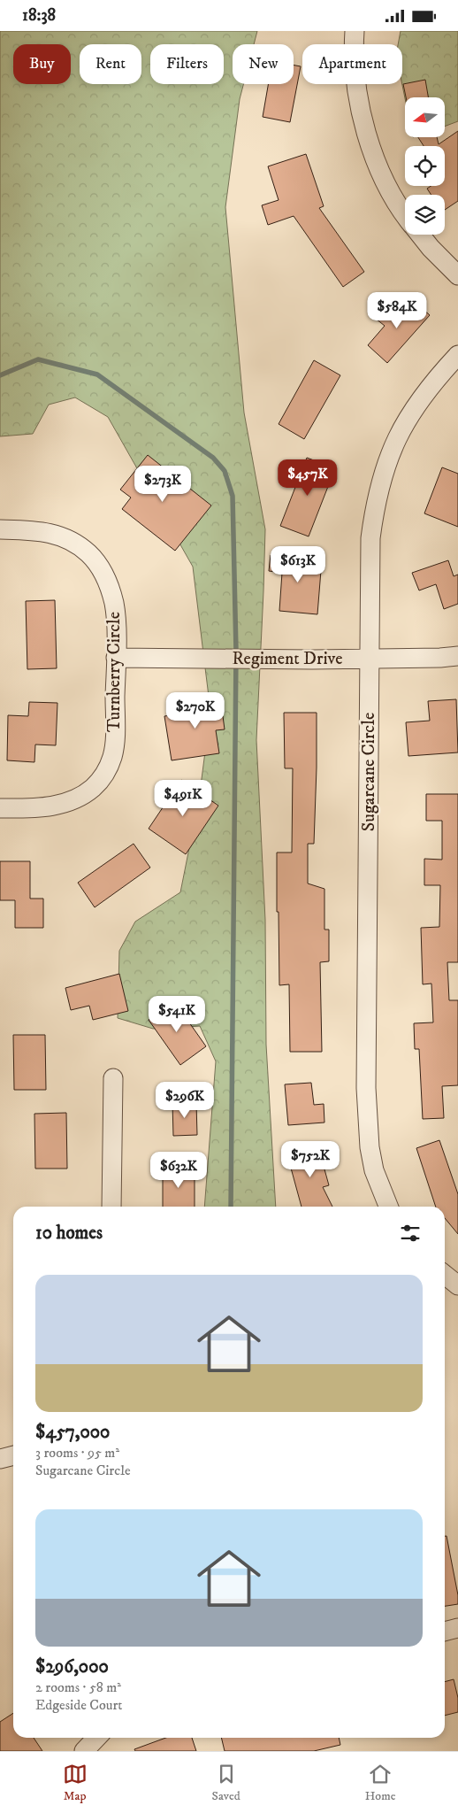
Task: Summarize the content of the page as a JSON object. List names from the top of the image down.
{
  "streets": {
    "street": ["Regiment Drive", "Turnberry Circle", "Sugarcane Circle"]
  },
  "crossings": [
    ["Regiment Drive", "Turnberry Circle"],
    ["Regiment Drive", "Sugarcane Circle"]
  ],
  "north": "left",
  "page": {
    "status": "18:38",
    "chip": [
      "Buy",
      "Rent",
      "Filters",
      "New",
      "Apartment"
    ],
    "price": [
      "$584K",
      "$457K",
      "$273K",
      "$613K",
      "$270K",
      "$491K",
      "$541K",
      "$296K",
      "$752K",
      "$632K"
    ],
    "heading": "10 homes",
    "list": [
      {
        "name": "$457,000",
        "note": "3 rooms · 95 m² · Sugarcane Circle"
      },
      {
        "name": "$296,000",
        "note": "2 rooms · 58 m² · Edgeside Court"
      }
    ],
    "tabs": ["Map", "Saved", "Home"]
  }
}
